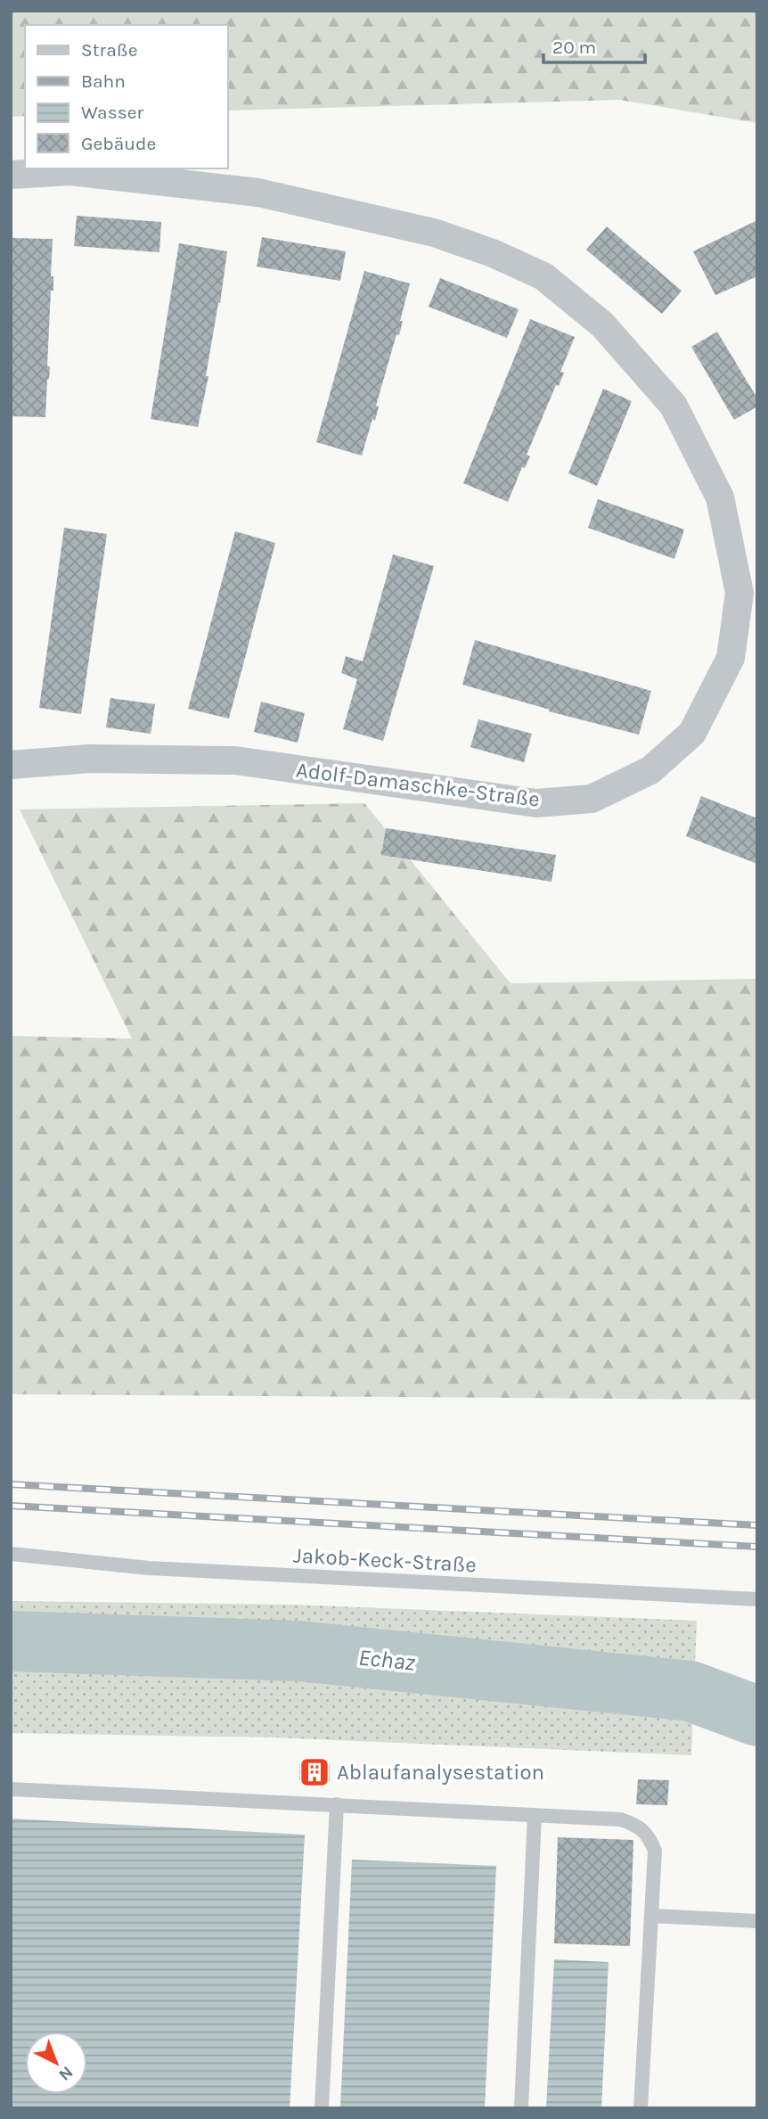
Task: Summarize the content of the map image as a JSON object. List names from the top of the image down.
{
  "streets": {
    "street": ["Adolf-Damaschke-Straße"],
    "lane": ["Jakob-Keck-Straße"]
  },
  "water": ["Echaz"],
  "places": {
    "building": ["Ablaufanalysestation"]
  },
  "legend": [
    "Straße",
    "Bahn",
    "Wasser",
    "Gebäude"
  ],
  "scale_bar": "20 m",
  "north": "bottom right"
}
